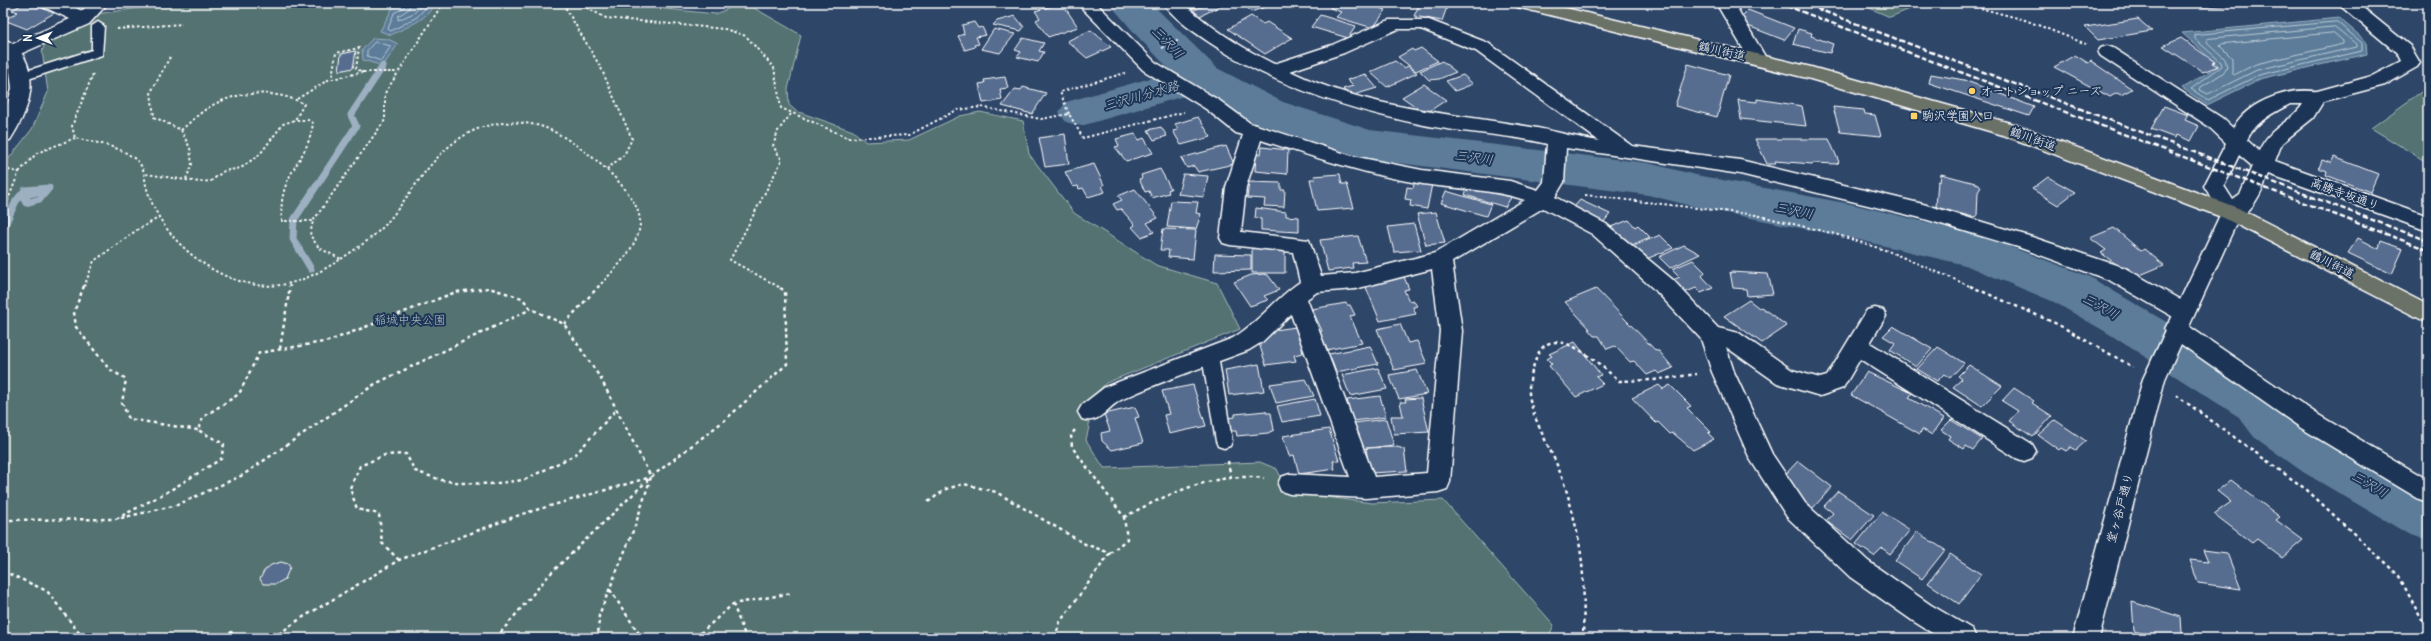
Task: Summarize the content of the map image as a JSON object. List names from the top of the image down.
{
  "streets": {
    "main road": ["鶴川街道"],
    "street": ["高勝寺坂通り", "堂ヶ谷戸通り"]
  },
  "water": ["三沢川", "三沢川分水路"],
  "parks": ["稲城中央公園"],
  "places": {
    "other": ["オートショップ ニーズ"],
    "transit": ["駒沢学園入口"]
  },
  "north": "left"
}
